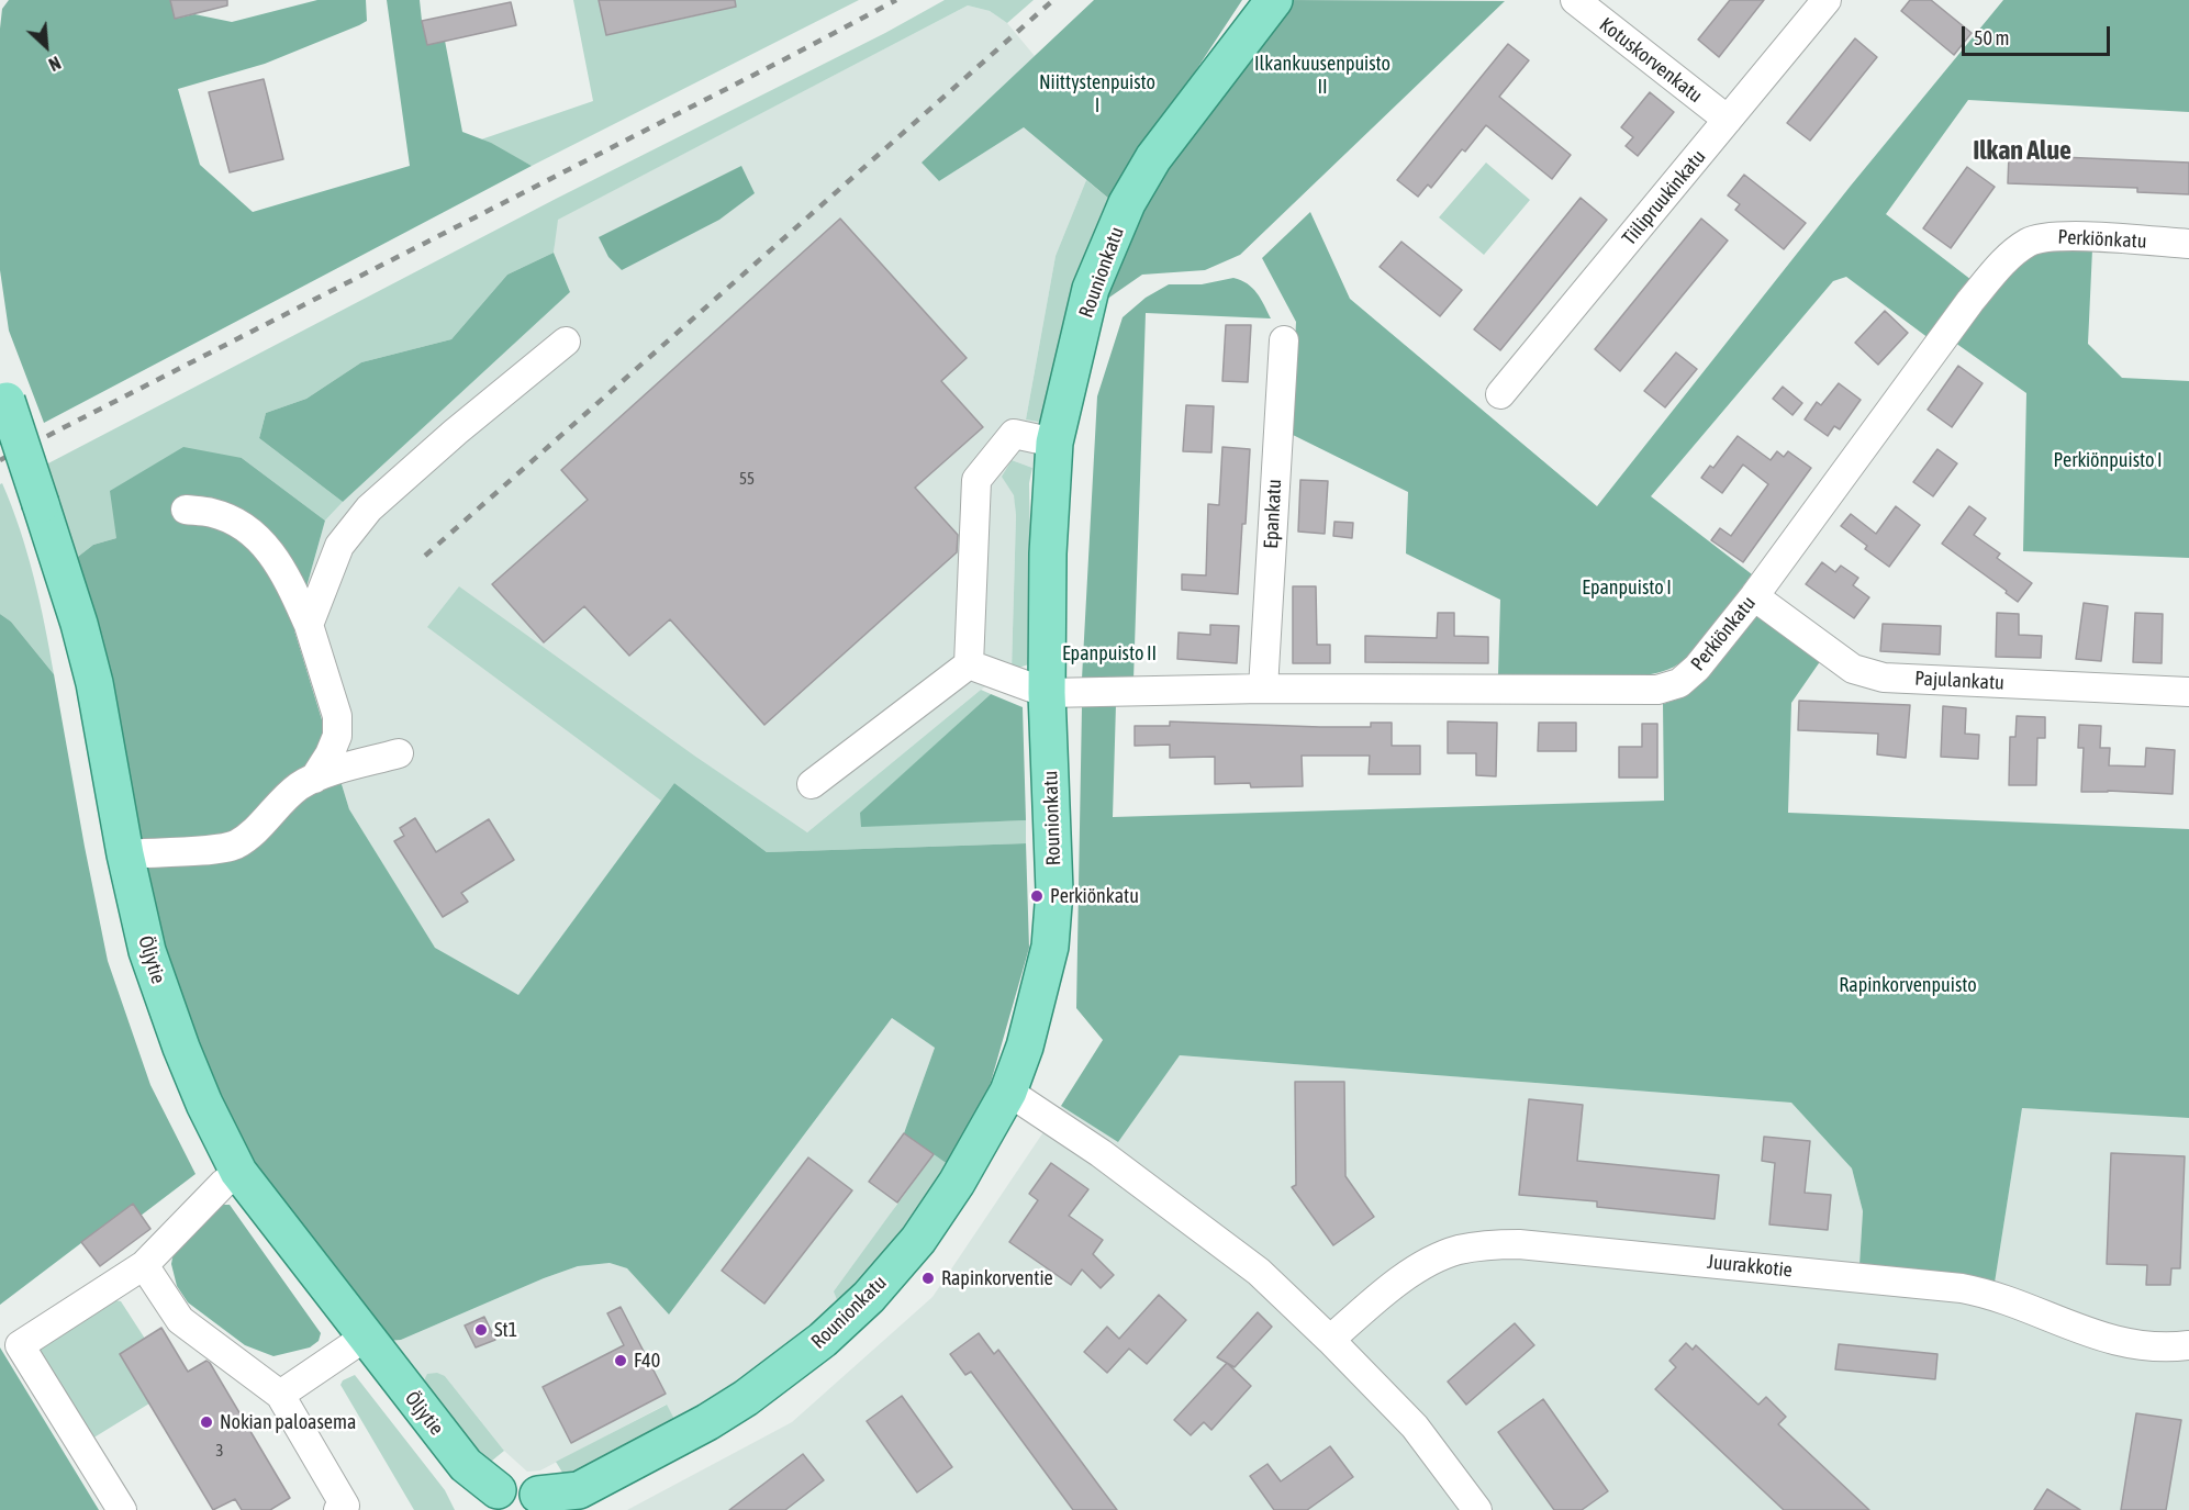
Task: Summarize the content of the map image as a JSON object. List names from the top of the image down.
{
  "streets": {
    "main road": ["Rounionkatu", "Öljytie"],
    "street": [
      "Kotuskorvenkatu",
      "Tiilipruukinkatu",
      "Perkiönkatu",
      "Epankatu",
      "Pajulankatu",
      "Juurakkotie"
    ]
  },
  "crossings": [
    ["Kotuskorvenkatu", "Tiilipruukinkatu"],
    ["Perkiönkatu", "Rounionkatu"],
    ["Perkiönkatu", "Epankatu"],
    ["Perkiönkatu", "Pajulankatu"]
  ],
  "districts": ["Ilkan Alue"],
  "parks": [
    "Ilkankuusenpuisto II",
    "Niittystenpuisto I",
    "Perkiönpuisto I",
    "Epanpuisto I",
    "Epanpuisto II",
    "Rapinkorvenpuisto"
  ],
  "places": [
    "Perkiönkatu",
    "Rapinkorventie",
    "St1",
    "F40",
    "Nokian paloasema"
  ],
  "house_numbers": ["55", "3"],
  "scale_bar": "50 m",
  "north": "bottom right"
}
